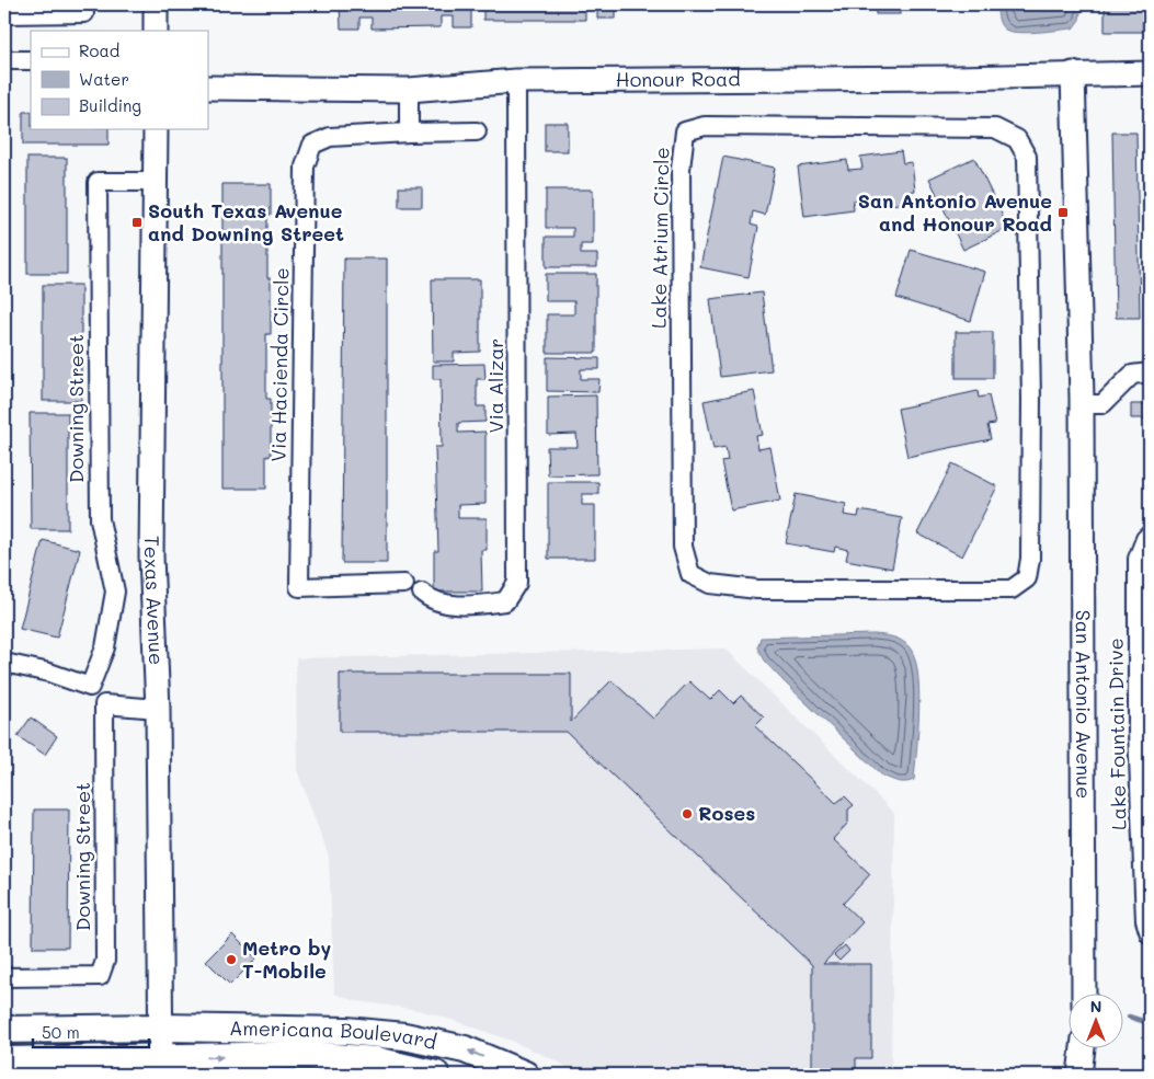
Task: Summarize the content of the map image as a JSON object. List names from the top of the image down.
{
  "streets": {
    "main road": ["Americana Boulevard"],
    "street": [
      "Honour Road",
      "Lake Atrium Circle",
      "Via Hacienda Circle",
      "Via Alizar",
      "Downing Street",
      "Texas Avenue",
      "San Antonio Avenue",
      "Lake Fountain Drive"
    ]
  },
  "crossings": [
    ["Honour Road", "Via Alizar"],
    ["Honour Road", "San Antonio Avenue"],
    ["Downing Street", "Texas Avenue"],
    ["Texas Avenue", "Americana Boulevard"]
  ],
  "places": {
    "transit": ["San Antonio Avenue and Honour Road", "South Texas Avenue and Downing Street"],
    "other": ["Roses", "Metro by T-Mobile"]
  },
  "legend": ["Road", "Water", "Building"],
  "scale_bar": "50 m",
  "north": "top"
}
